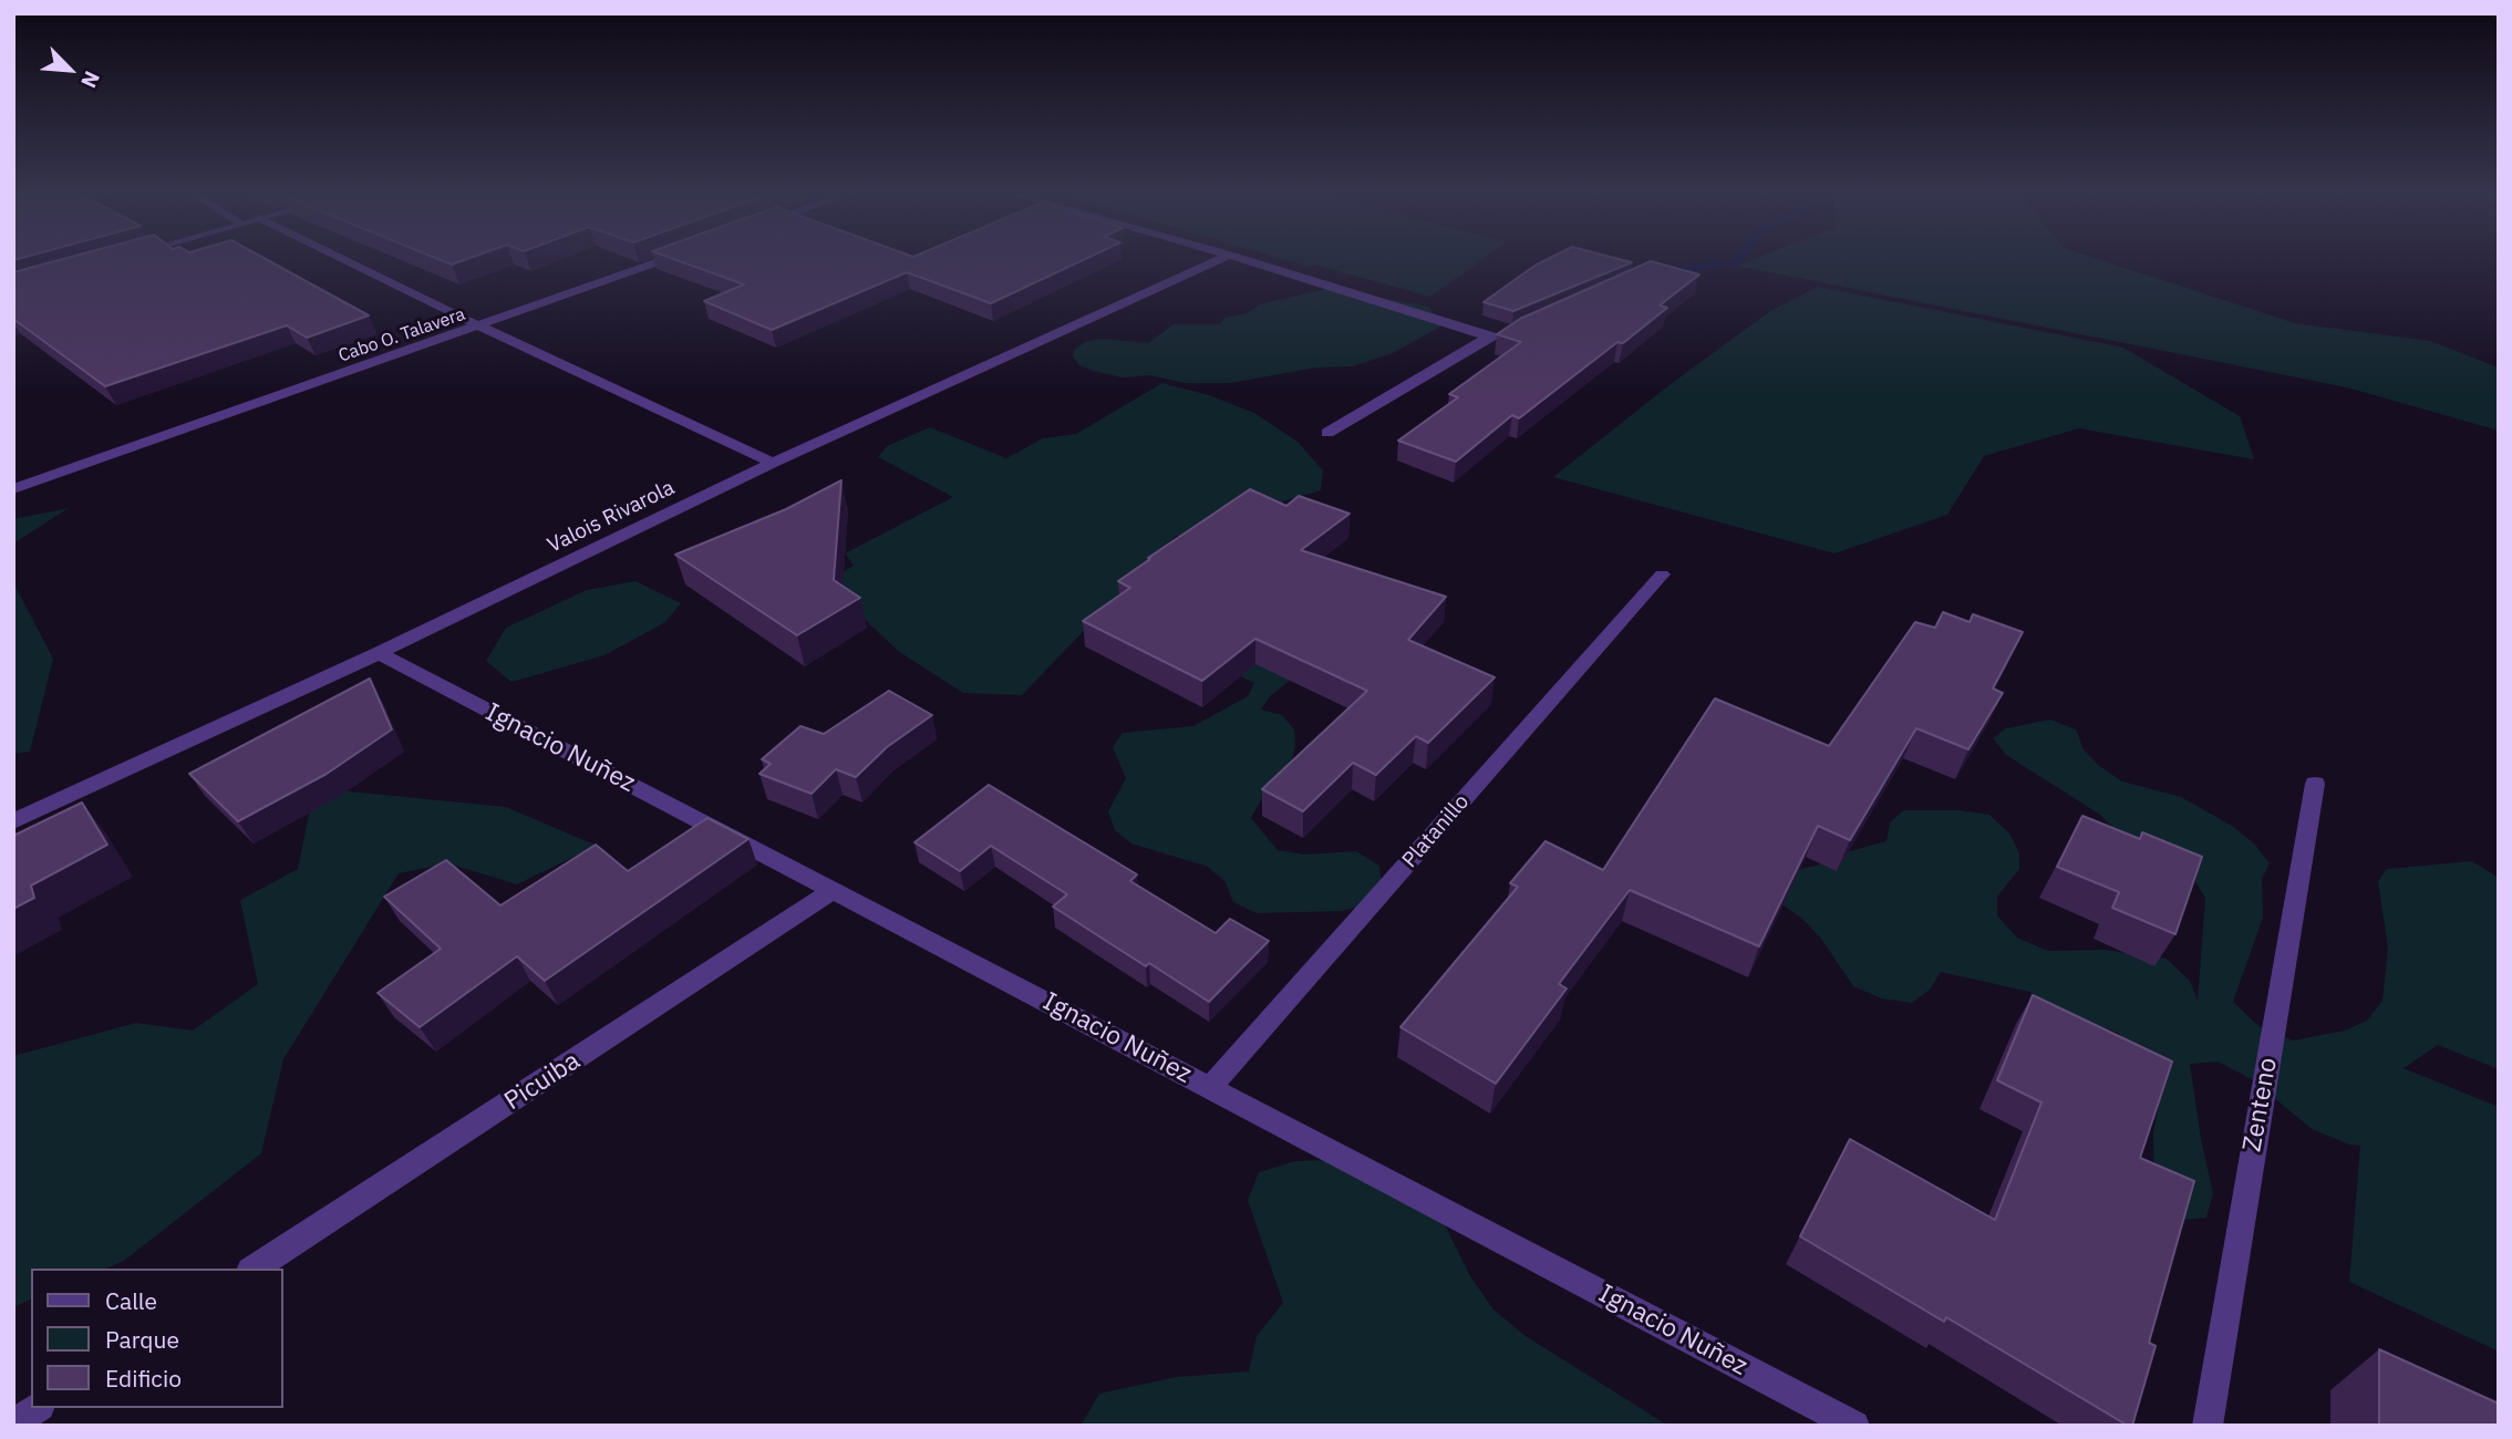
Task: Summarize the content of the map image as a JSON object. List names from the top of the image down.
{
  "streets": {
    "street": [
      "Cabo O. Talavera",
      "Valois Rivarola",
      "Ignacio Nuñez",
      "Platanillo",
      "Picuiba",
      "Zenteno"
    ]
  },
  "crossings": [
    ["Valois Rivarola", "Ignacio Nuñez"],
    ["Ignacio Nuñez", "Platanillo"],
    ["Ignacio Nuñez", "Picuiba"]
  ],
  "legend": ["Calle", "Parque", "Edificio"],
  "north": "bottom right"
}
